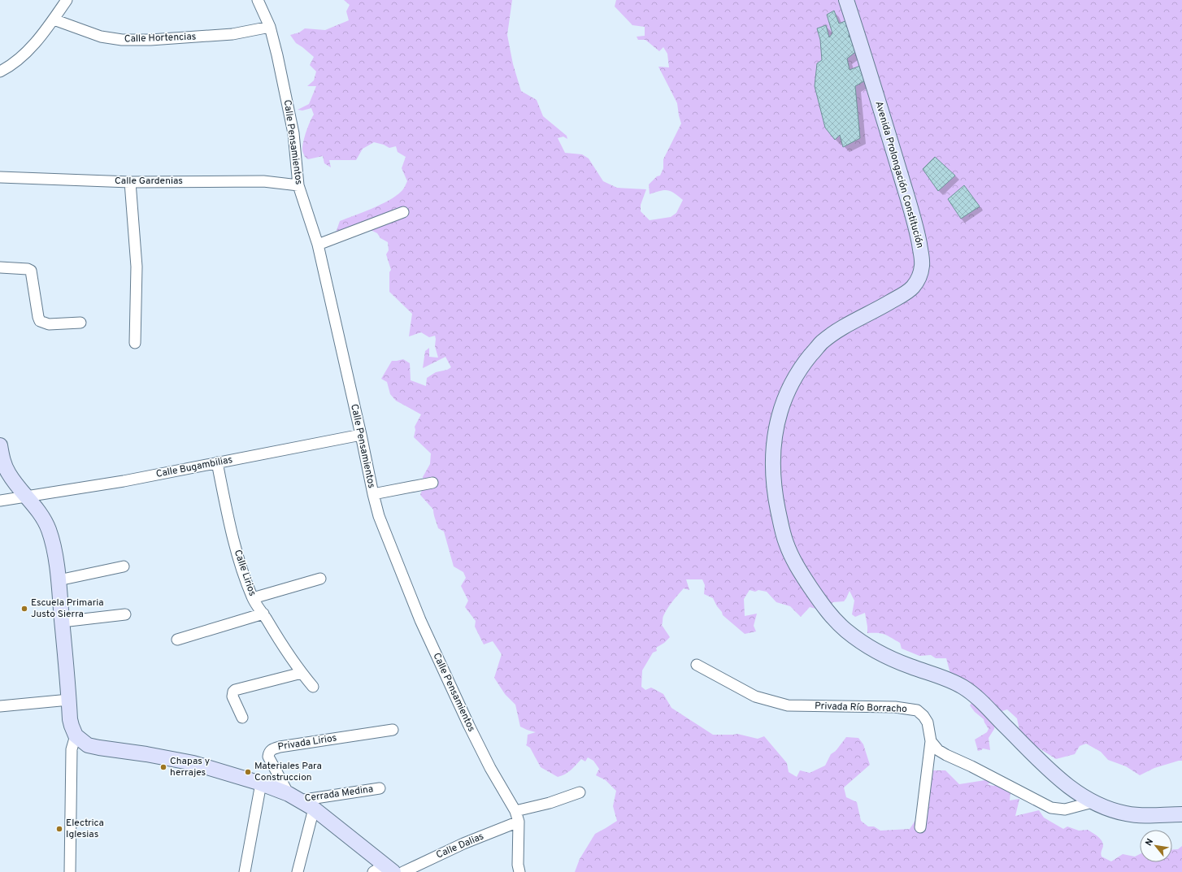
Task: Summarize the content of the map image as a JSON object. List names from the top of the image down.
{
  "streets": {
    "main road": ["Avenida Prolongación Constitución"],
    "street": [
      "Calle Hortencias",
      "Calle Pensamientos",
      "Calle Gardenias",
      "Calle Bugambilias",
      "Calle Lirios",
      "Privada Río Borracho",
      "Privada Lirios",
      "Cerrada Medina",
      "Calle Dalias"
    ]
  },
  "crossings": [
    ["Calle Hortencias", "Calle Pensamientos"],
    ["Calle Pensamientos", "Calle Gardenias"],
    ["Calle Pensamientos", "Calle Bugambilias"],
    ["Calle Pensamientos", "Calle Dalias"],
    ["Calle Bugambilias", "Calle Lirios"],
    ["Privada Lirios", "Cerrada Medina"]
  ],
  "places": [
    "Escuela Primaria Justo Sierra",
    "Chapas y herrajes",
    "Materiales Para Construccion",
    "Electrica Iglesias"
  ],
  "north": "top left"
}
